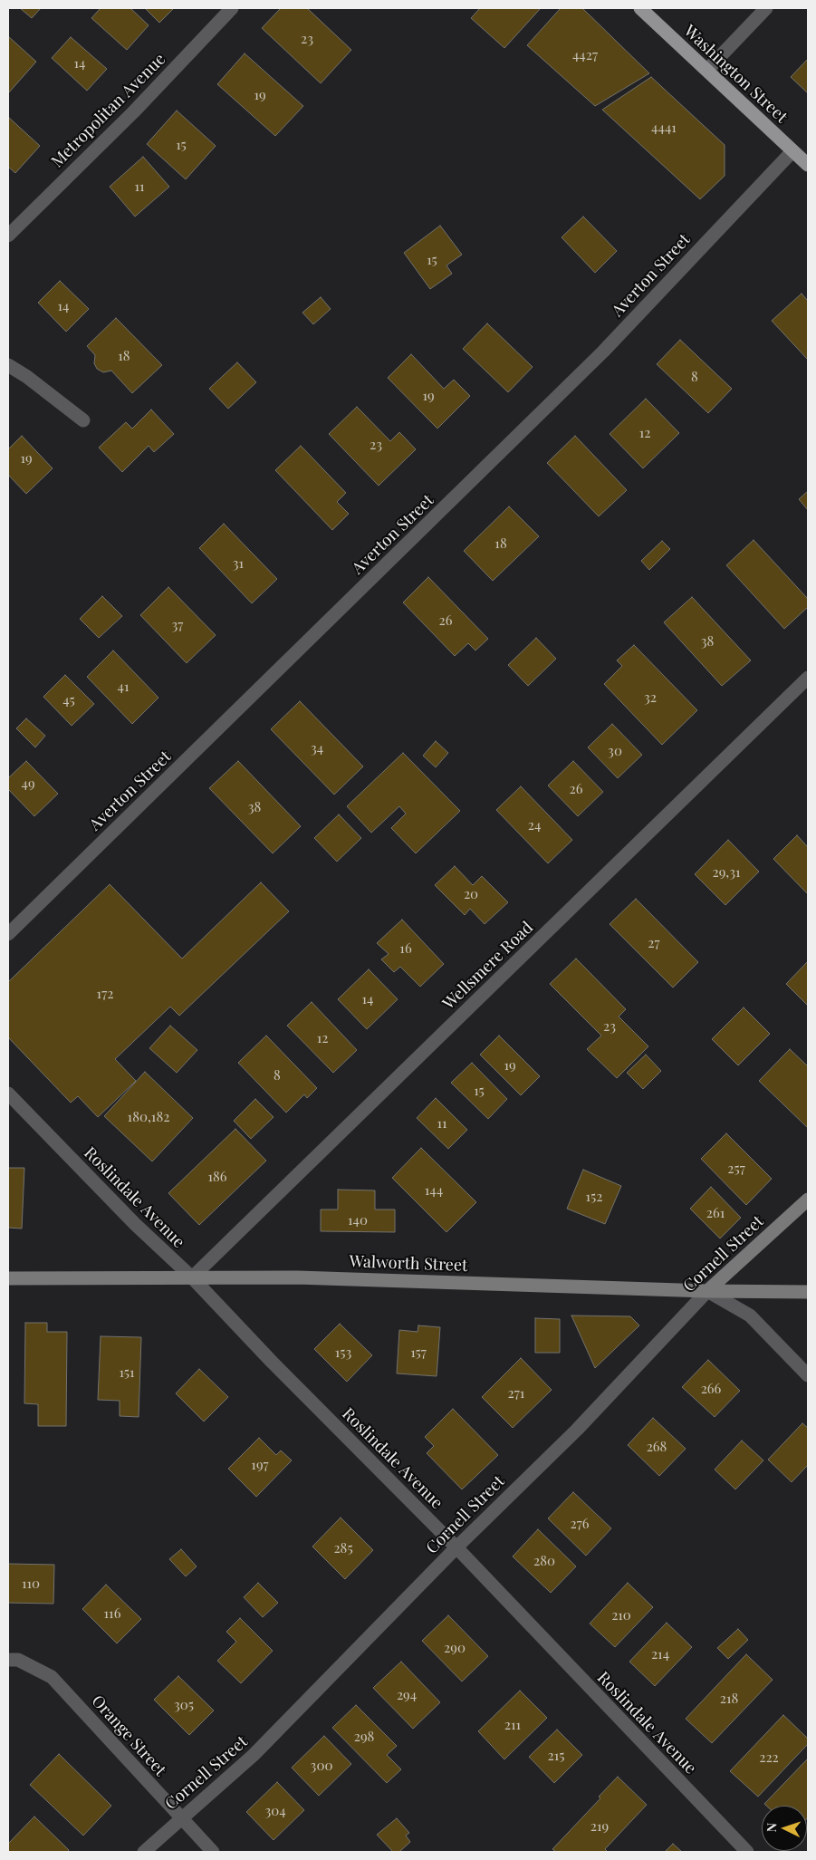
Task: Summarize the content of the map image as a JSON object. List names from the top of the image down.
{
  "streets": {
    "main road": ["Washington Street"],
    "street": [
      "Metropolitan Avenue",
      "Averton Street",
      "Wellsmere Road",
      "Roslindale Avenue",
      "Cornell Street",
      "Walworth Street",
      "Orange Street"
    ]
  },
  "crossings": [
    ["Washington Street", "Averton Street"],
    ["Wellsmere Road", "Roslindale Avenue"],
    ["Wellsmere Road", "Walworth Street"],
    ["Roslindale Avenue", "Cornell Street"],
    ["Roslindale Avenue", "Walworth Street"],
    ["Cornell Street", "Walworth Street"],
    ["Cornell Street", "Orange Street"]
  ],
  "house_numbers": [
    "23",
    "4427",
    "14",
    "19",
    "4441",
    "15",
    "11",
    "15",
    "14",
    "18",
    "8",
    "19",
    "12",
    "23",
    "19",
    "18",
    "31",
    "26",
    "37",
    "38",
    "41",
    "32",
    "45",
    "34",
    "30",
    "49",
    "26",
    "38",
    "24",
    "29,31",
    "20",
    "27",
    "16",
    "172",
    "14",
    "23",
    "12",
    "19",
    "8",
    "15",
    "180,182",
    "11",
    "257",
    "186",
    "144",
    "152",
    "261",
    "140",
    "153",
    "157",
    "151",
    "266",
    "271",
    "268",
    "197",
    "276",
    "285",
    "280",
    "110",
    "116",
    "210",
    "290",
    "214",
    "294",
    "218",
    "305",
    "211",
    "298",
    "215",
    "222",
    "300",
    "304",
    "219"
  ],
  "north": "left"
}
